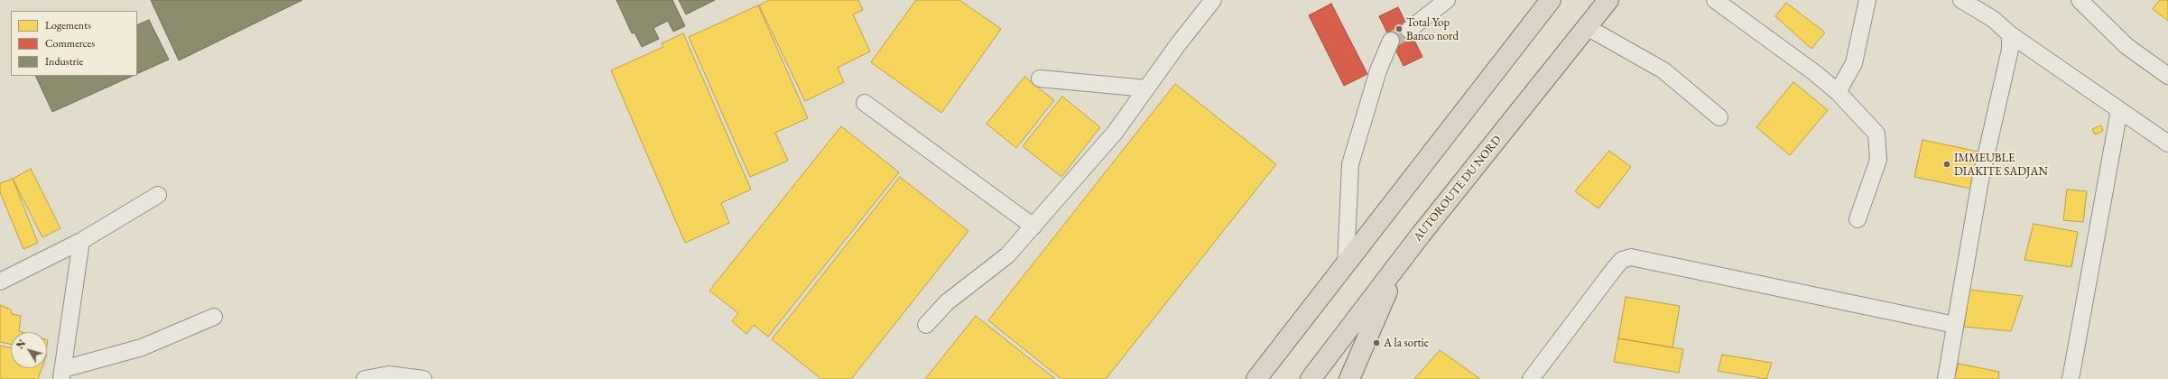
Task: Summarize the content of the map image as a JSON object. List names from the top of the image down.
{
  "streets": {
    "highway": ["AUTOROUTE DU NORD"]
  },
  "places": ["Total Yop Banco nord", "IMMEUBLE DIAKITE SADJAN", "A la sortie"],
  "legend": ["Logements", "Commerces", "Industrie"],
  "north": "top left"
}
